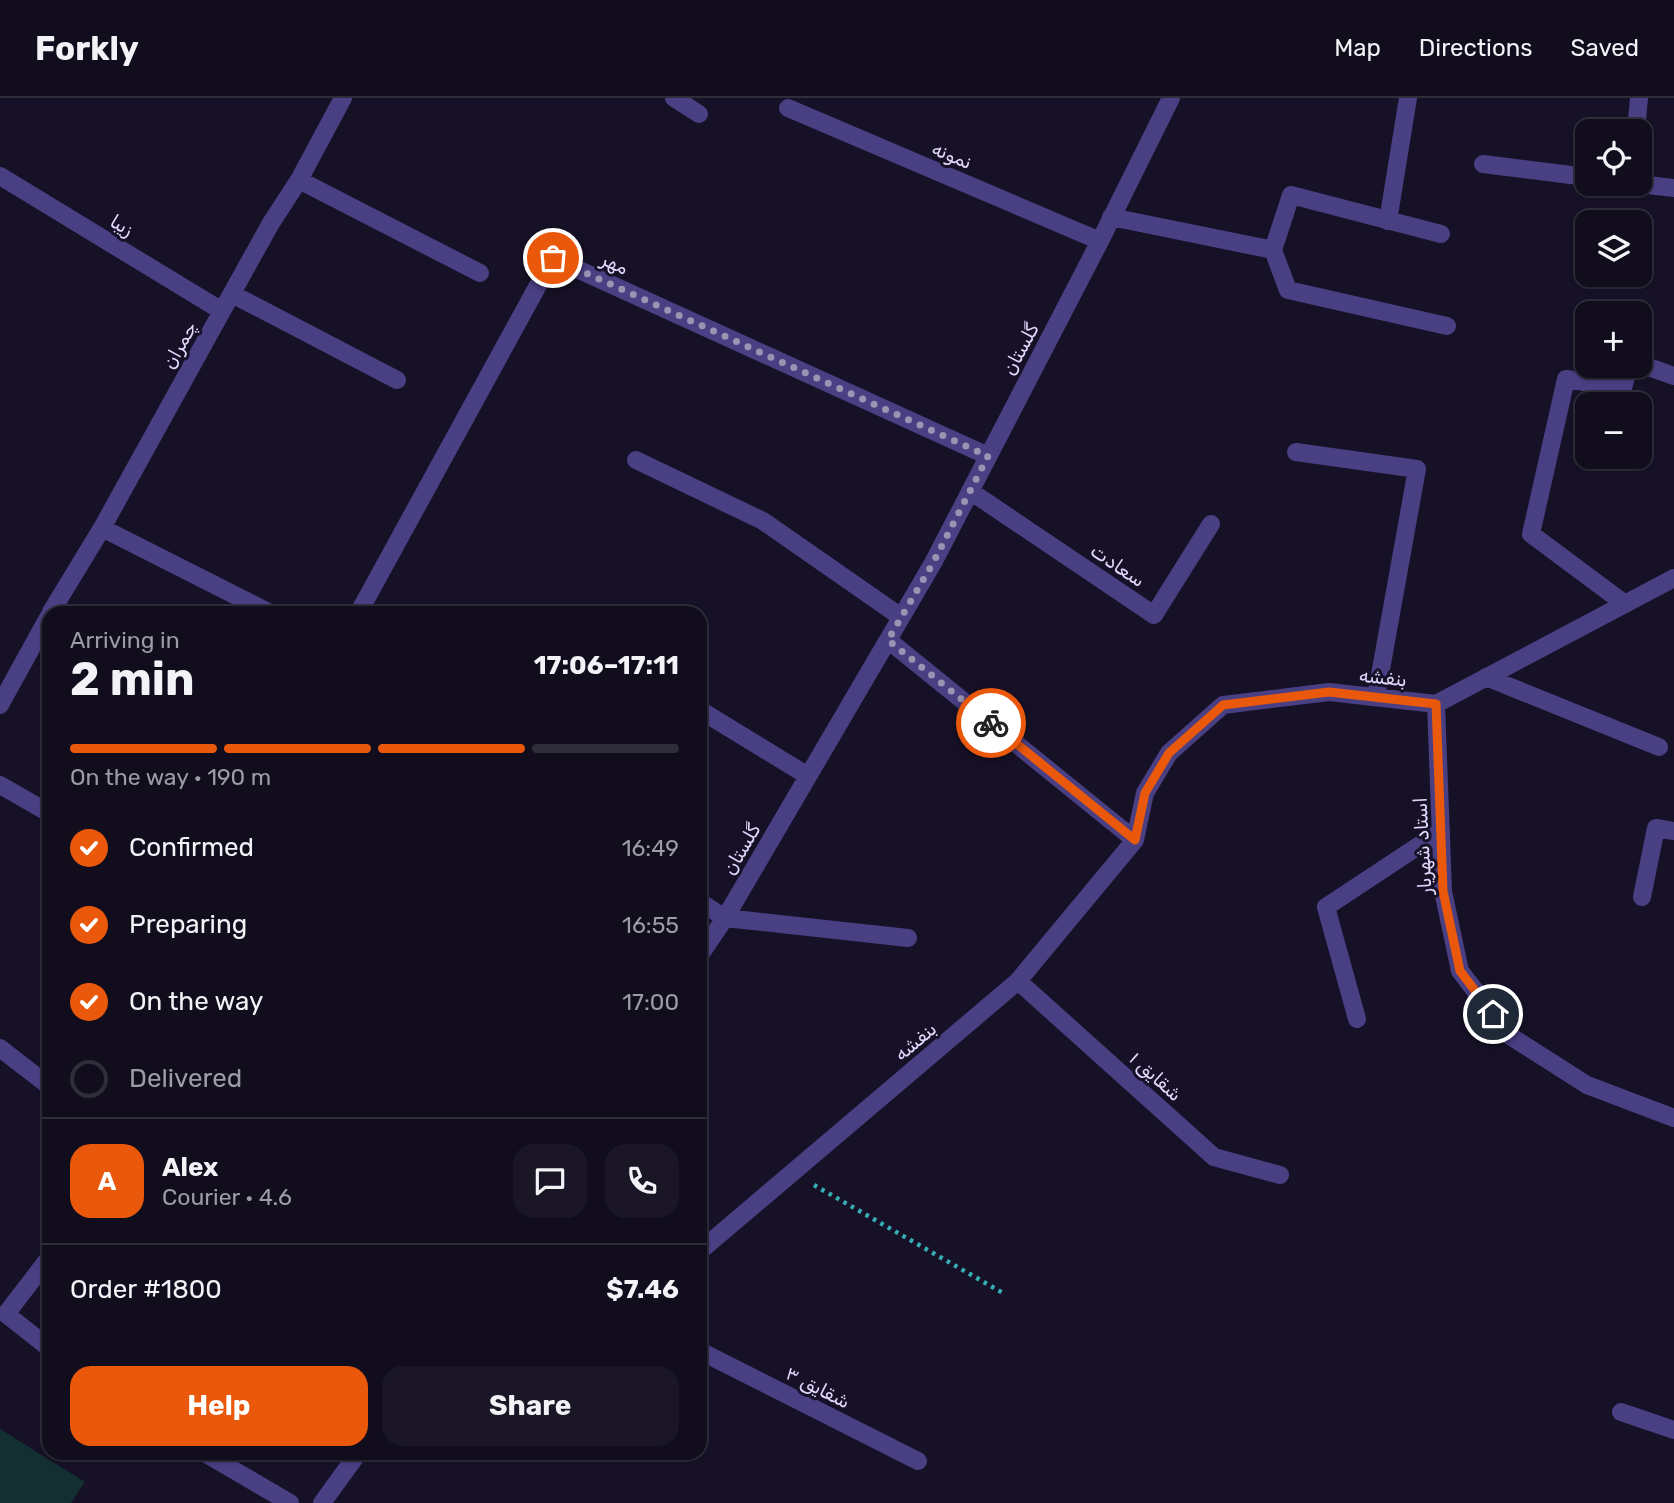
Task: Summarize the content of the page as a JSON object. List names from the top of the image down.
{
  "streets": {
    "street": [
      "نمونه",
      "زیبا",
      "مهر",
      "چمران",
      "گلستان",
      "سعادت",
      "بنفشه",
      "استاد شهریار",
      "شقایق ۱",
      "شقایق ۳"
    ]
  },
  "crossings": [
    ["نمونه", "گلستان"],
    ["زیبا", "چمران"],
    ["مهر", "گلستان"],
    ["گلستان", "سعادت"],
    ["بنفشه", "استاد شهریار"],
    ["بنفشه", "شقایق ۱"]
  ],
  "page": {
    "header": "Forkly",
    "nav": ["Map", "Directions", "Saved"],
    "map_buttons": ["+", "−"],
    "heading": ["2 min", "Arriving in", "17:06–17:11"],
    "panel": [
      "Alex",
      "Courier · 4.6",
      "Order #1800",
      "$7.46"
    ],
    "bar": "On the way · 190 m",
    "list": [
      ["Confirmed", "16:49"],
      ["Preparing", "16:55"],
      ["On the way", "17:00"],
      "Delivered"
    ],
    "round": "A",
    "buttons": ["Help", "Share"]
  }
}
